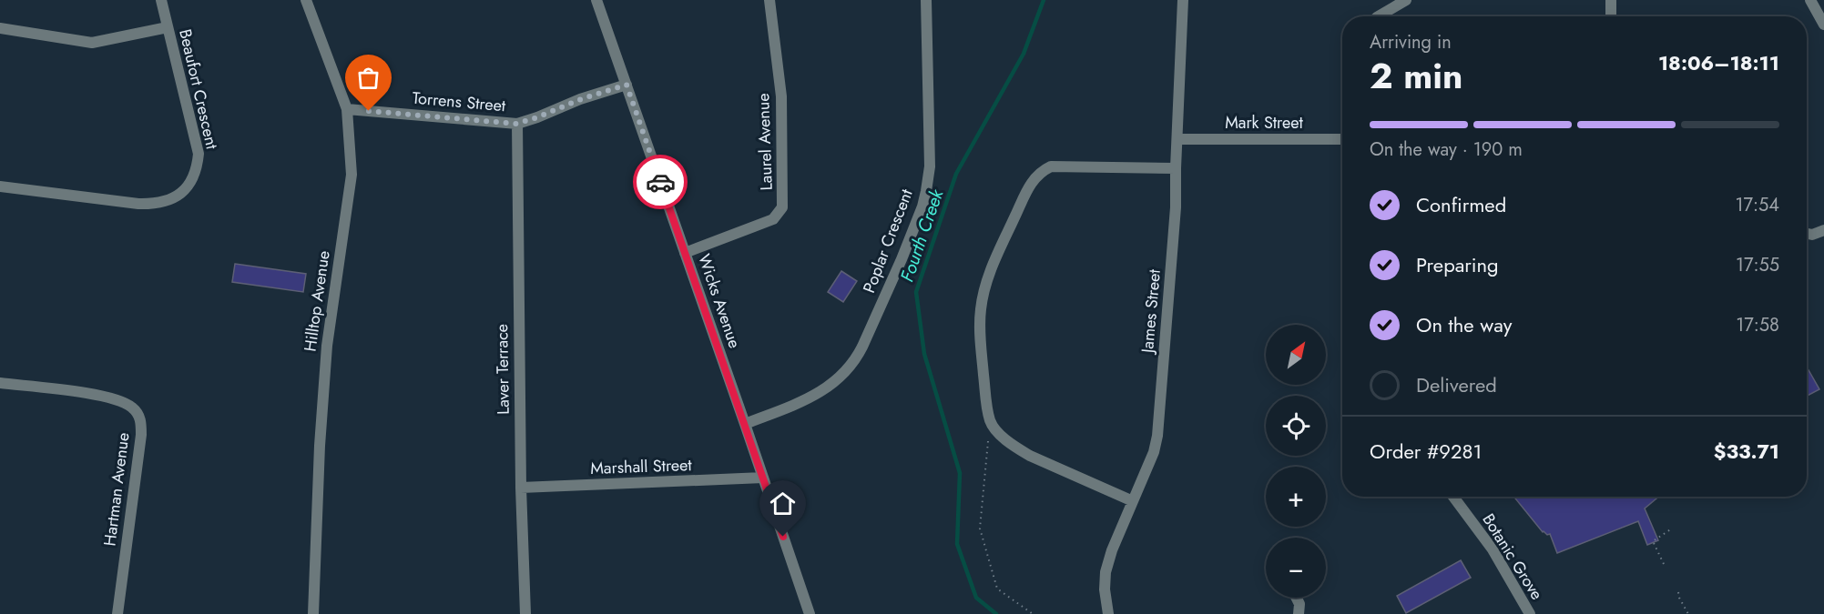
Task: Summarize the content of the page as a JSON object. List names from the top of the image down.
{
  "streets": {
    "street": [
      "Beaufort Crescent",
      "Torrens Street",
      "Mark Street",
      "Laurel Avenue",
      "Poplar Crescent",
      "Hilltop Avenue",
      "Wicks Avenue",
      "James Street",
      "Laver Terrace",
      "Marshall Street",
      "Hartman Avenue",
      "Botanic Grove"
    ]
  },
  "crossings": [
    ["Torrens Street", "Hilltop Avenue"],
    ["Torrens Street", "Wicks Avenue"],
    ["Torrens Street", "Laver Terrace"],
    ["Mark Street", "James Street"],
    ["Laurel Avenue", "Wicks Avenue"],
    ["Poplar Crescent", "Wicks Avenue"],
    ["Wicks Avenue", "Marshall Street"],
    ["Laver Terrace", "Marshall Street"]
  ],
  "water": ["Fourth Creek"],
  "north": "top right",
  "page": {
    "heading": ["2 min", "Arriving in", "18:06–18:11"],
    "panel": ["Order #9281", "$33.71"],
    "bar": "On the way · 190 m",
    "list": [
      ["Confirmed", "17:54"],
      ["Preparing", "17:55"],
      ["On the way", "17:58"],
      "Delivered"
    ],
    "map_buttons": ["+", "−"]
  }
}
